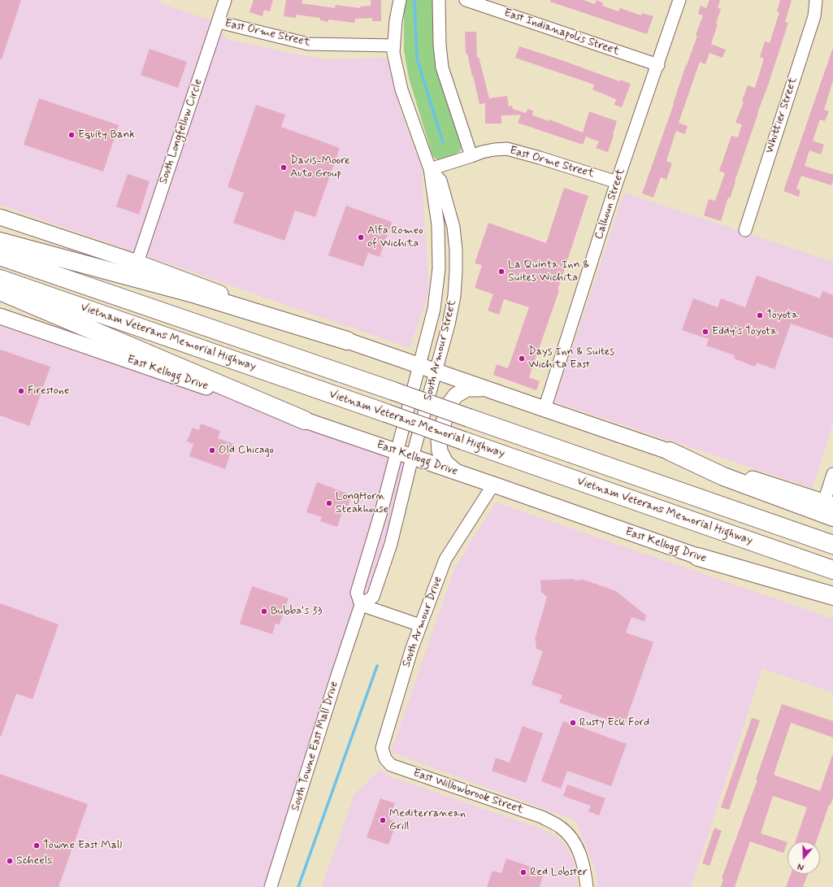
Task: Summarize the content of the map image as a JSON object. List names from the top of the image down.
{
  "streets": {
    "highway": ["Vietnam Veterans Memorial Highway"],
    "main road": ["East Kellogg Drive"],
    "street": [
      "East Indianapolis Street",
      "East Orme Street",
      "Whittier Street",
      "South Longfellow Circle",
      "Calhoun Street",
      "South Armour Street",
      "South Armour Drive",
      "South Towne East Mall Drive",
      "East Willowbrook Street"
    ]
  },
  "crossings": [
    ["East Indianapolis Street", "Calhoun Street"],
    ["East Orme Street", "South Longfellow Circle"],
    ["East Orme Street", "Calhoun Street"],
    ["East Orme Street", "South Armour Street"],
    ["South Armour Street", "East Kellogg Drive"],
    ["East Kellogg Drive", "South Armour Drive"],
    ["South Armour Drive", "East Willowbrook Street"]
  ],
  "places": [
    "Equity Bank",
    "Davis-Moore Auto Group",
    "Alfa Romeo of Wichita",
    "La Quinta Inn & Suites Wichita",
    "Toyota",
    "Eddy's Toyota",
    "Days Inn & Suites Wichita East",
    "Firestone",
    "Old Chicago",
    "LongHorn Steakhouse",
    "Bubba's 33",
    "Rusty Eck Ford",
    "Mediterranean Grill",
    "Towne East Mall",
    "Scheels",
    "Red Lobster"
  ],
  "north": "bottom"
}
